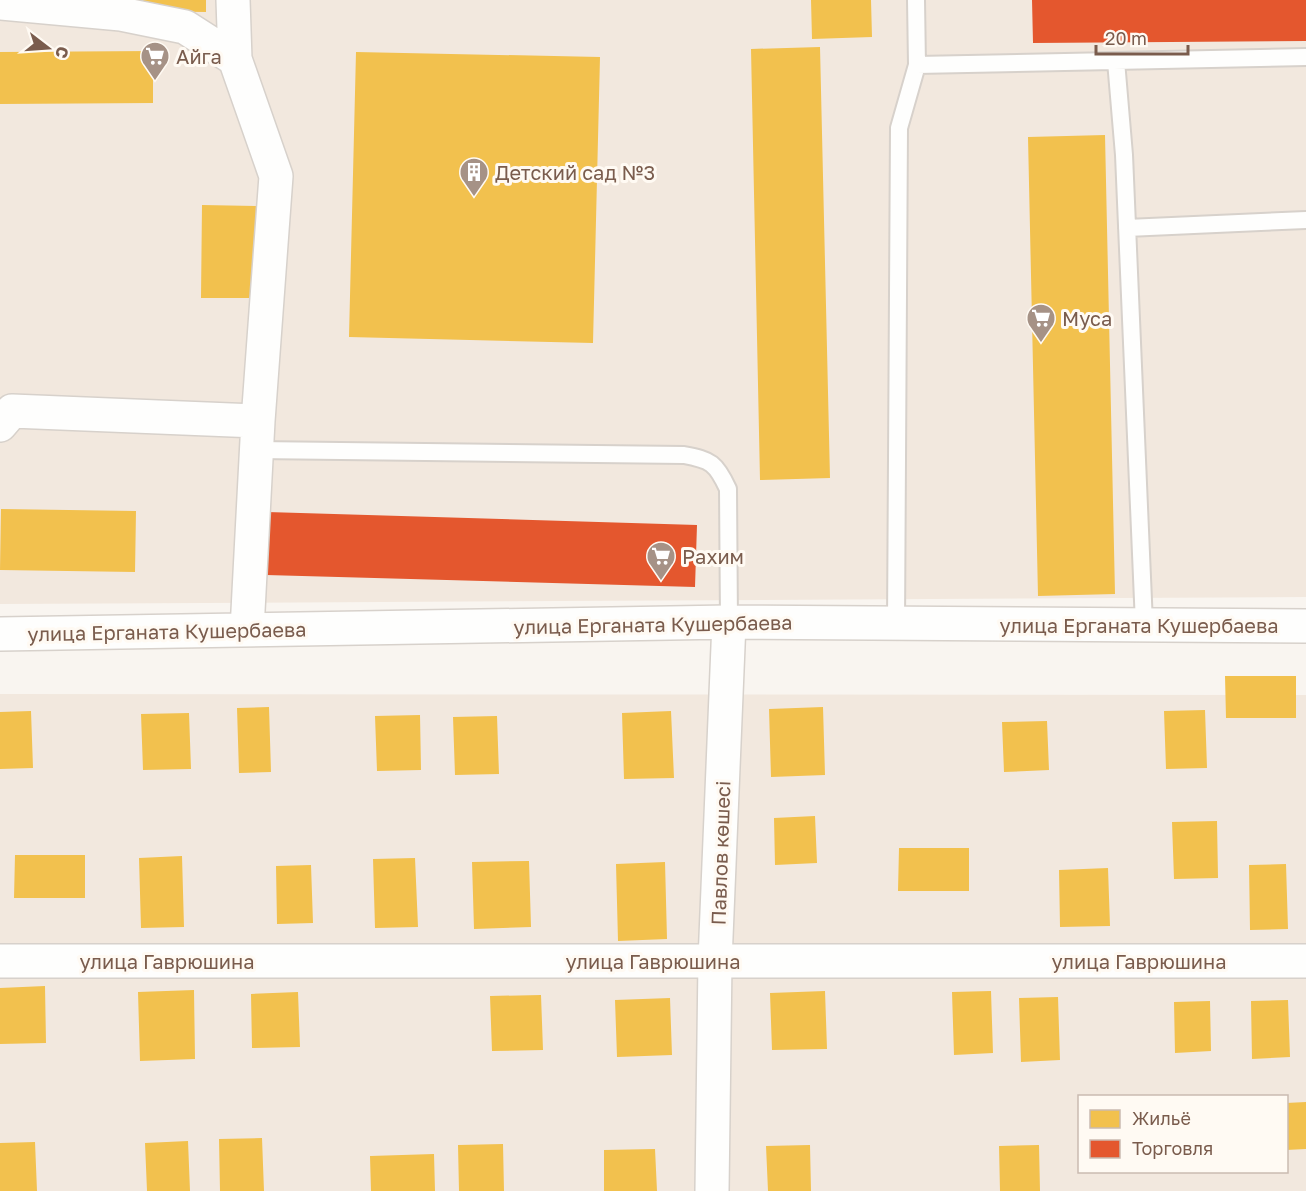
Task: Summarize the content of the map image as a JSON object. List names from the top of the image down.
{
  "streets": {
    "street": ["улица Ерганата Кушербаева", "Павлов көшесі", "улица Гаврюшина"]
  },
  "crossings": [
    ["улица Ерганата Кушербаева", "Павлов көшесі"],
    ["Павлов көшесі", "улица Гаврюшина"]
  ],
  "places": {
    "supermarket": ["Айга", "Муса", "Рахим"],
    "building": ["Детский сад №3"]
  },
  "legend": ["Жильё", "Торговля"],
  "scale_bar": "20 m",
  "north": "right"
}
